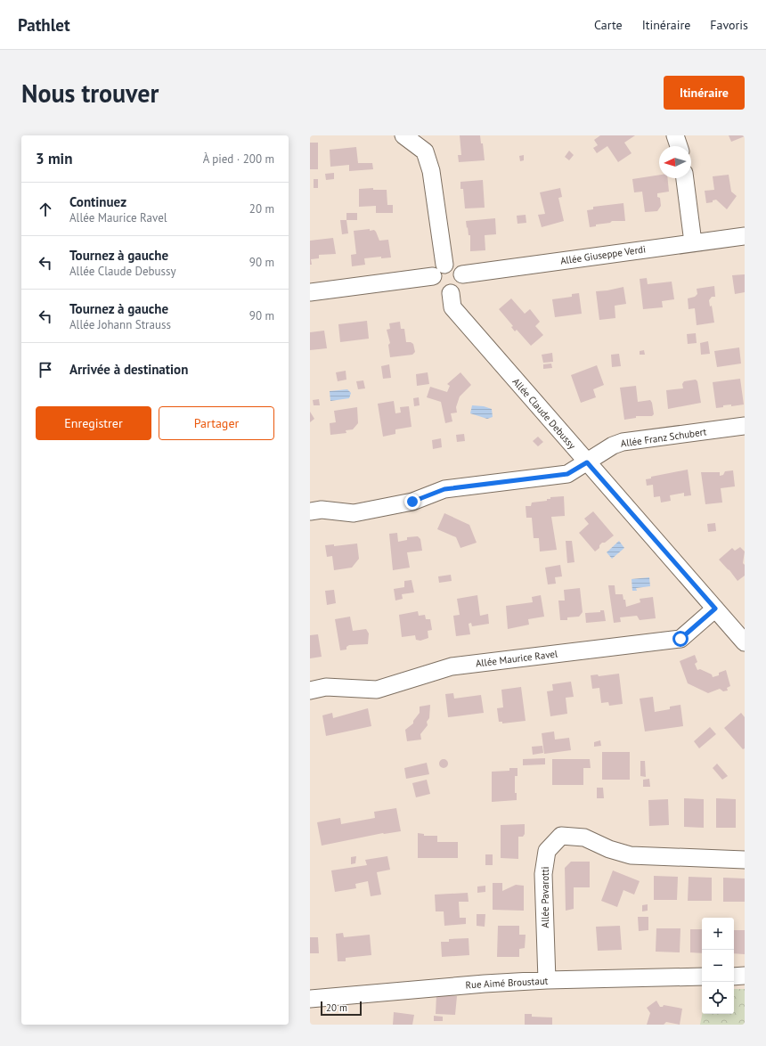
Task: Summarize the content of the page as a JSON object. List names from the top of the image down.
{
  "streets": {
    "street": [
      "Allée Giuseppe Verdi",
      "Allée Claude Debussy",
      "Allée Franz Schubert",
      "Allée Maurice Ravel",
      "Allée Pavarotti",
      "Rue Aimé Broustaut"
    ]
  },
  "crossings": [
    ["Allée Giuseppe Verdi", "Allée Claude Debussy"],
    ["Allée Claude Debussy", "Allée Franz Schubert"],
    ["Allée Claude Debussy", "Allée Maurice Ravel"],
    ["Allée Pavarotti", "Rue Aimé Broustaut"]
  ],
  "scale_bar": "20 m",
  "north": "left",
  "page": {
    "header": "Pathlet",
    "nav": ["Carte", "Itinéraire", "Favoris"],
    "buttons": [
      "Itinéraire",
      ["Enregistrer", "Partager"]
    ],
    "title": "Nous trouver",
    "heading": ["3 min", "À pied · 200 m"],
    "list": [
      ["Continuez", "Allée Maurice Ravel", "20 m"],
      ["Tournez à gauche", "Allée Claude Debussy", "90 m"],
      ["Tournez à gauche", "Allée Johann Strauss", "90 m"],
      "Arrivée à destination"
    ],
    "map_buttons": ["+", "−"],
    "scale": "20 m"
  }
}
